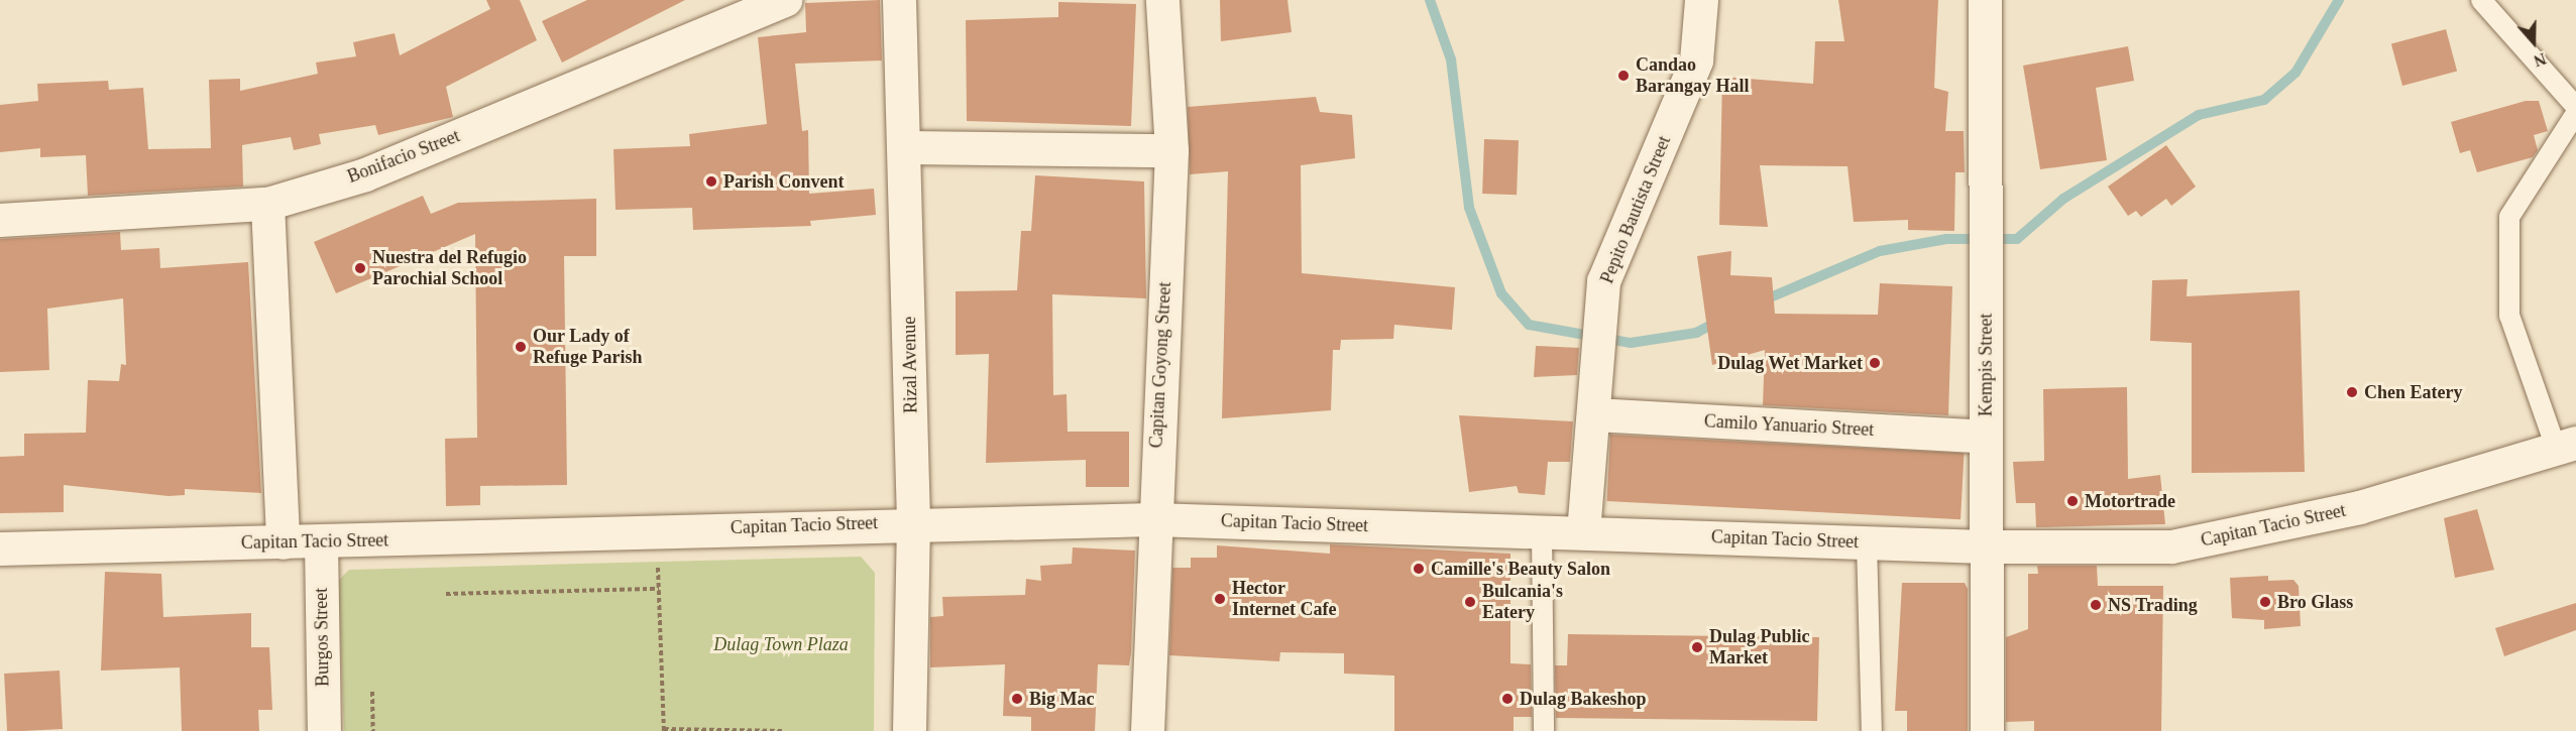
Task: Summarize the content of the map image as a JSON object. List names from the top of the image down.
{
  "streets": {
    "street": [
      "Bonifacio Street",
      "Pepito Bautista Street",
      "Rizal Avenue",
      "Capitan Goyong Street",
      "Kempis Street",
      "Camilo Yanuario Street",
      "Capitan Tacio Street",
      "Burgos Street"
    ]
  },
  "crossings": [
    ["Pepito Bautista Street", "Camilo Yanuario Street"],
    ["Pepito Bautista Street", "Capitan Tacio Street"],
    ["Rizal Avenue", "Capitan Tacio Street"],
    ["Capitan Goyong Street", "Capitan Tacio Street"],
    ["Kempis Street", "Camilo Yanuario Street"],
    ["Kempis Street", "Capitan Tacio Street"],
    ["Capitan Tacio Street", "Burgos Street"]
  ],
  "parks": ["Dulag Town Plaza"],
  "places": [
    "Candao Barangay Hall",
    "Parish Convent",
    "Nuestra del Refugio Parochial School",
    "Our Lady of Refuge Parish",
    "Dulag Wet Market",
    "Chen Eatery",
    "Motortrade",
    "Camille's Beauty Salon",
    "Hector Internet Cafe",
    "Bulcania's Eatery",
    "Bro Glass",
    "NS Trading",
    "Dulag Public Market",
    "Big Mac",
    "Dulag Bakeshop"
  ],
  "north": "bottom"
}
